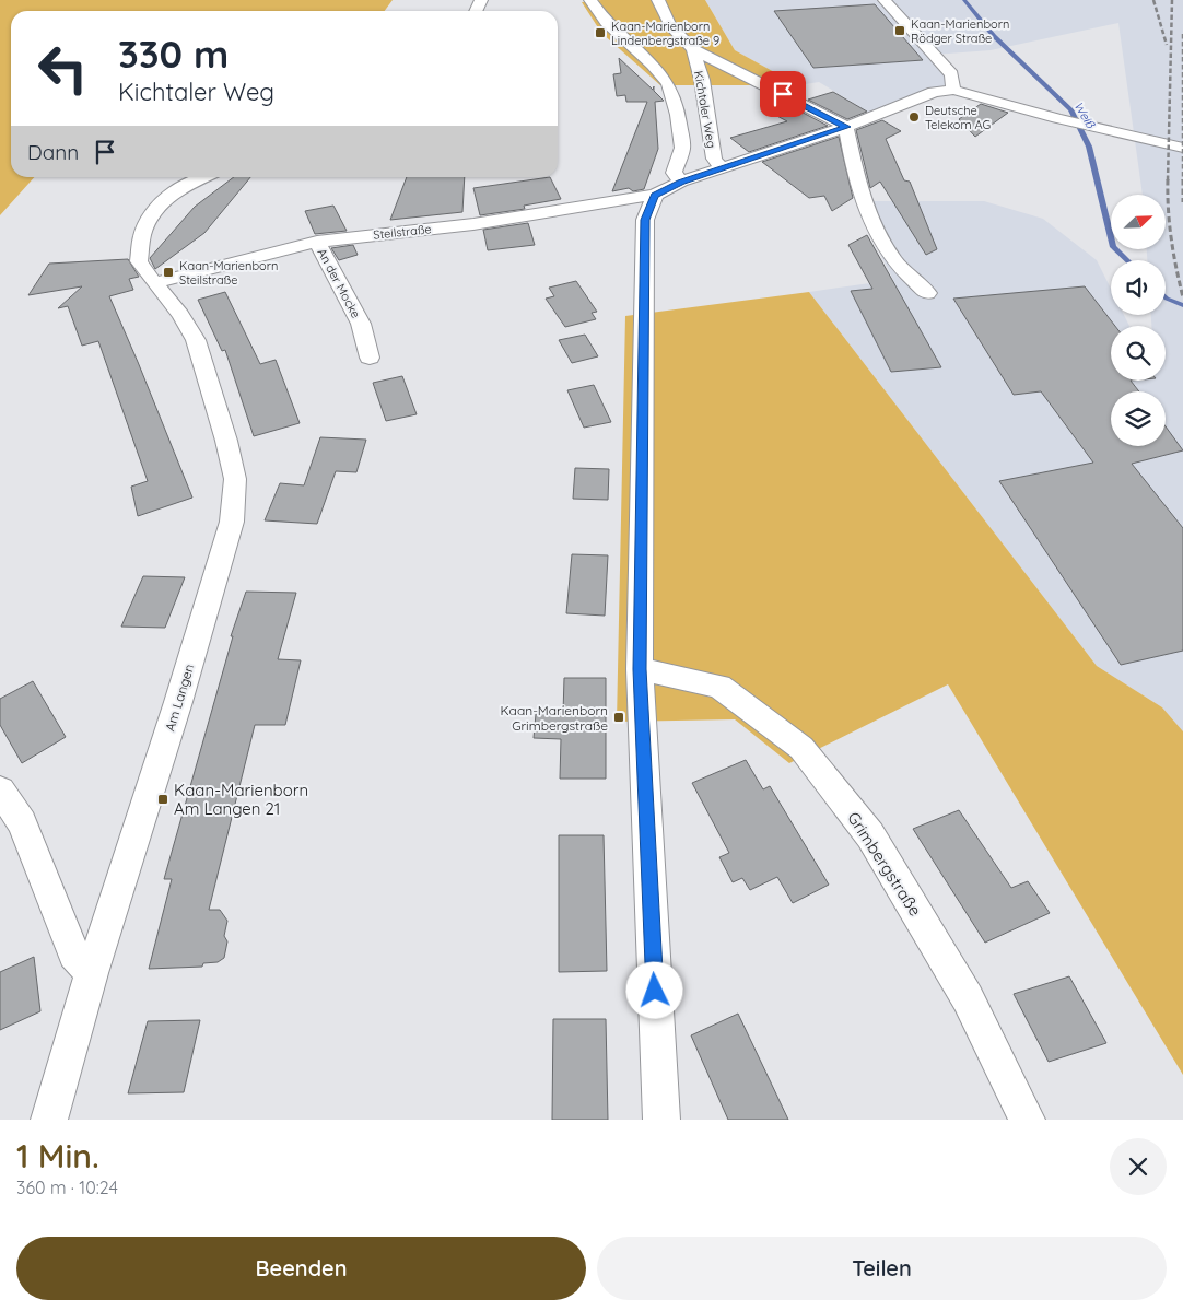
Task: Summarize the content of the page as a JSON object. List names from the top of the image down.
{
  "streets": {
    "street": [
      "Kichtaler Weg",
      "Steilstraße",
      "An der Mocke",
      "Am Langen",
      "Grimbergstraße"
    ]
  },
  "crossings": [
    ["Kichtaler Weg", "Steilstraße"],
    ["Steilstraße", "An der Mocke"],
    ["Steilstraße", "Am Langen"]
  ],
  "water": ["Weiß"],
  "places": {
    "transit": [
      "Kaan-Marienborn Rödger Straße",
      "Kaan-Marienborn Lindenbergstraße 9",
      "Kaan-Marienborn Steilstraße",
      "Kaan-Marienborn Grimbergstraße",
      "Kaan-Marienborn Am Langen 21"
    ],
    "other": ["Deutsche Telekom AG"]
  },
  "north": "top right",
  "page": {
    "turn": ["330 m", "Kichtaler Weg"],
    "then": "Dann",
    "heading": ["1 Min.", "360 m · 10:24"],
    "buttons": ["Beenden", "Teilen"]
  }
}
